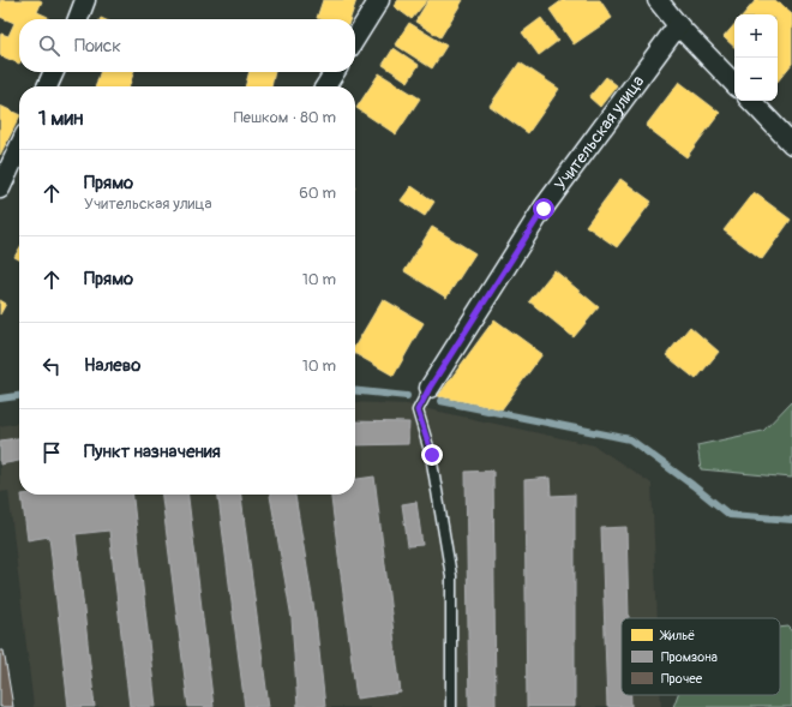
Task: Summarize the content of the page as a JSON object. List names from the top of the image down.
{
  "streets": {
    "street": ["Учительская улица"]
  },
  "legend": ["Жильё", "Промзона", "Прочее"],
  "page": {
    "map_buttons": ["+", "−"],
    "search": "Поиск",
    "heading": ["1 мин", "Пешком · 80 m"],
    "list": [
      ["Прямо", "Учительская улица", "60 m"],
      ["Прямо", "10 m"],
      ["Налево", "10 m"],
      "Пункт назначения"
    ]
  }
}
